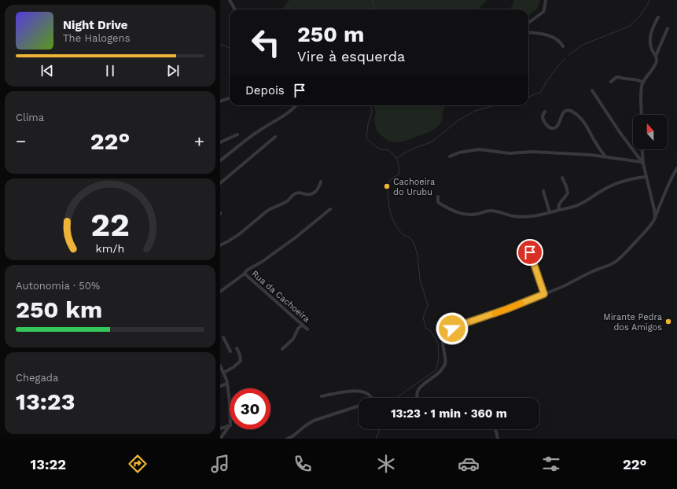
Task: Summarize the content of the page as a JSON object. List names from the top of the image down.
{
  "streets": {
    "street": ["Rua da Cachoeira"]
  },
  "places": ["Cachoeira do Urubu", "Mirante Pedra dos Amigos"],
  "north": "top",
  "page": {
    "turn": ["250 m", "Vire à esquerda"],
    "song": ["Night Drive", "The Halogens"],
    "then": "Depois",
    "tile": [
      "Clima",
      ["Autonomia · 50%", "250 km"],
      ["Chegada", "13:23"]
    ],
    "heat": ["−", "22°", "+"],
    "limit": "30",
    "trip": "13:23 · 1 min · 360 m",
    "tabs": ["13:22", "22°"],
    "gauge": ["22", "km/h"]
  }
}
